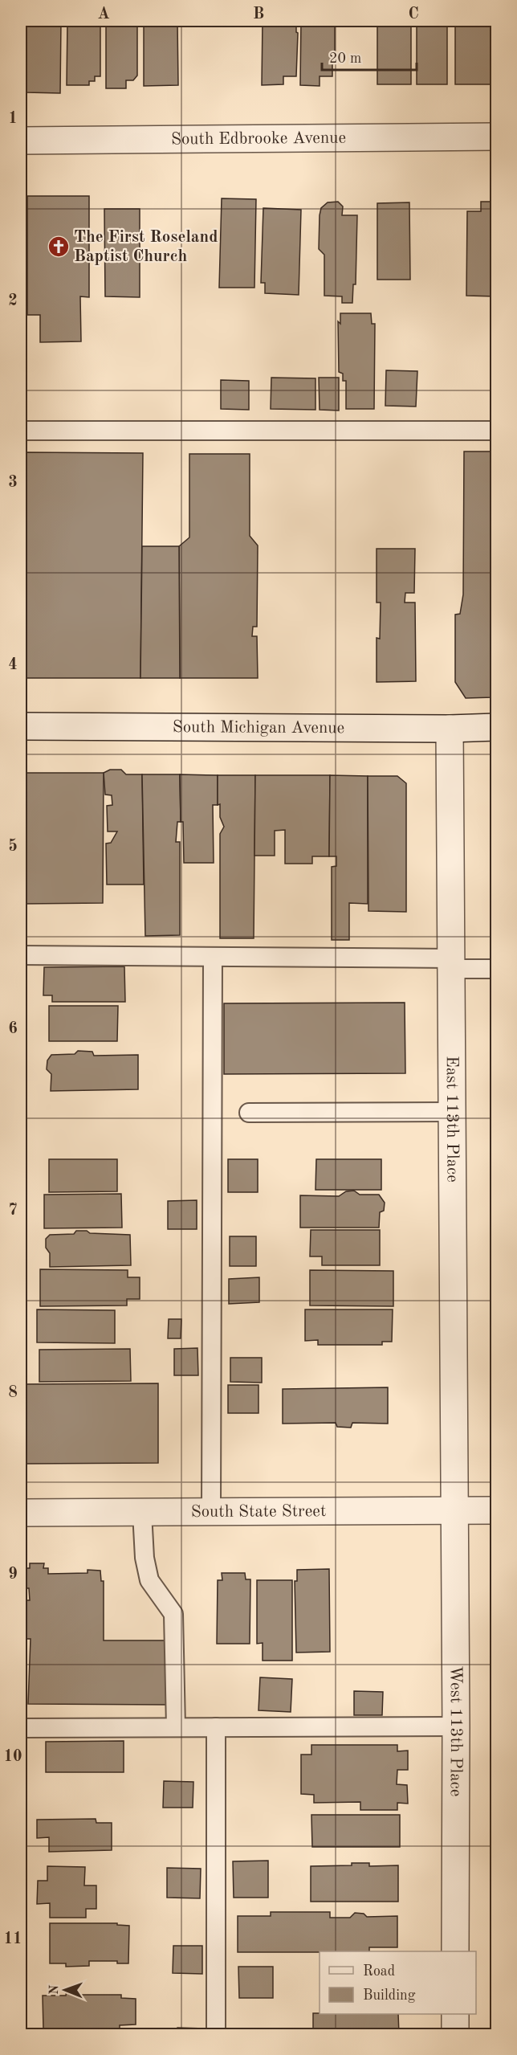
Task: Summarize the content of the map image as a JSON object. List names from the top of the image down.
{
  "streets": {
    "street": [
      "South Edbrooke Avenue",
      "South Michigan Avenue",
      "East 113th Place",
      "South State Street",
      "West 113th Place"
    ]
  },
  "crossings": [
    ["South Michigan Avenue", "East 113th Place"],
    ["East 113th Place", "South State Street"],
    ["East 113th Place", "West 113th Place"],
    ["South State Street", "West 113th Place"]
  ],
  "places": {
    "church": ["The First Roseland Baptist Church"]
  },
  "legend": ["Road", "Building"],
  "scale_bar": "20 m",
  "north": "left",
  "grid": {
    "columns": ["A", "B", "C"],
    "rows": [
      "1",
      "2",
      "3",
      "4",
      "5",
      "6",
      "7",
      "8",
      "9",
      "10",
      "11"
    ]
  }
}
